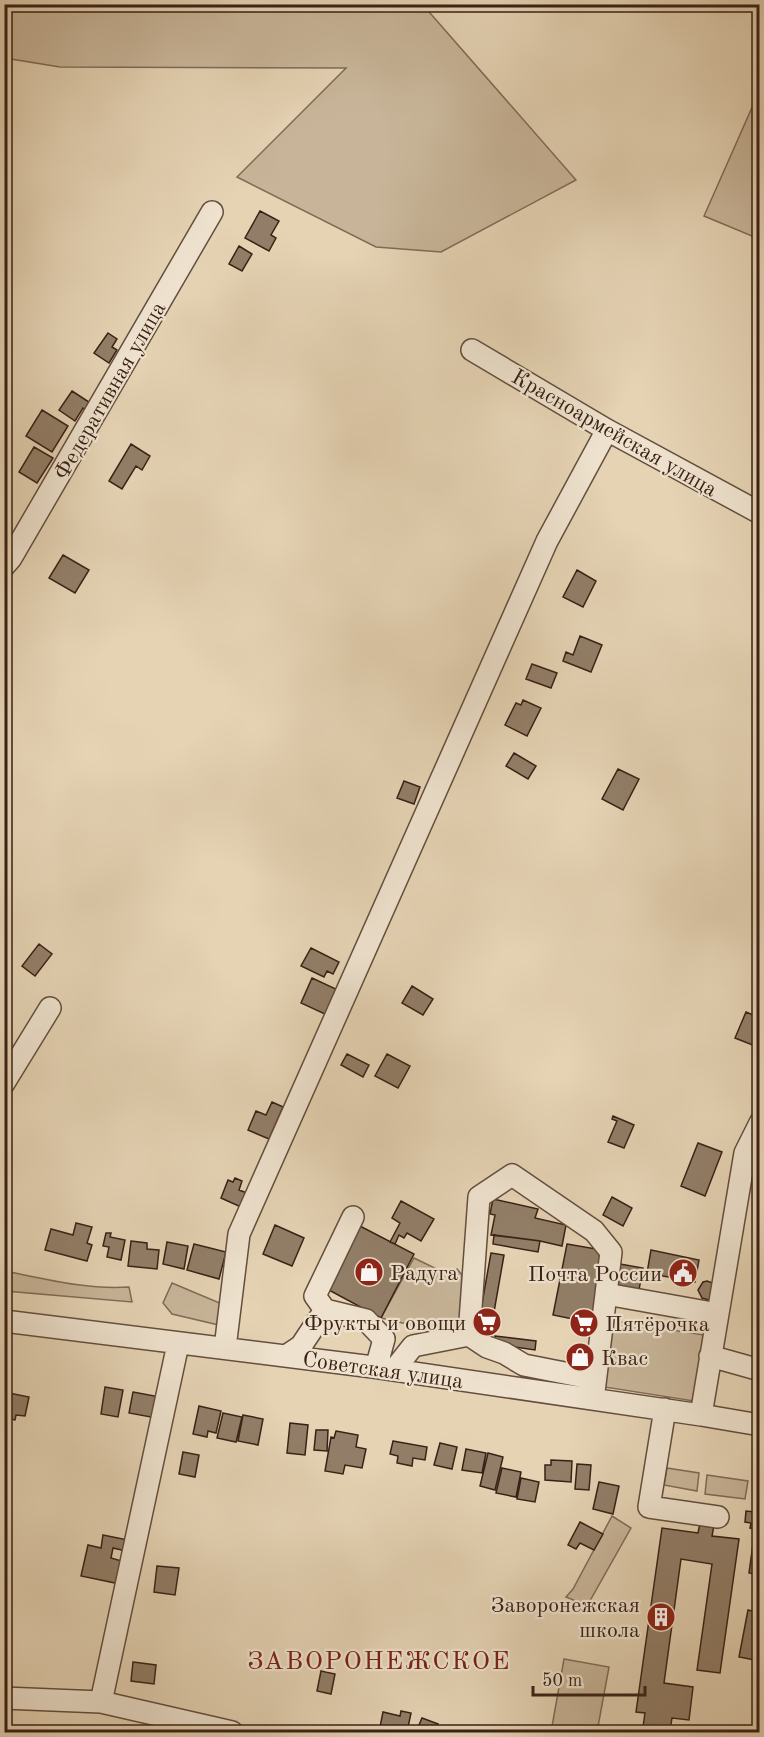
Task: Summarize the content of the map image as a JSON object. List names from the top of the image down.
{
  "streets": {
    "street": ["Федеративная улица", "Красноармейская улица", "Советская улица"]
  },
  "districts": ["ЗАВОРОНЕЖСКОЕ"],
  "places": {
    "shop": ["Радуга", "Квас"],
    "public building": ["Почта России"],
    "supermarket": ["Фрукты и овощи", "Пятёрочка"],
    "building": ["Заворонежская школа"]
  },
  "scale_bar": "50 m"
}
